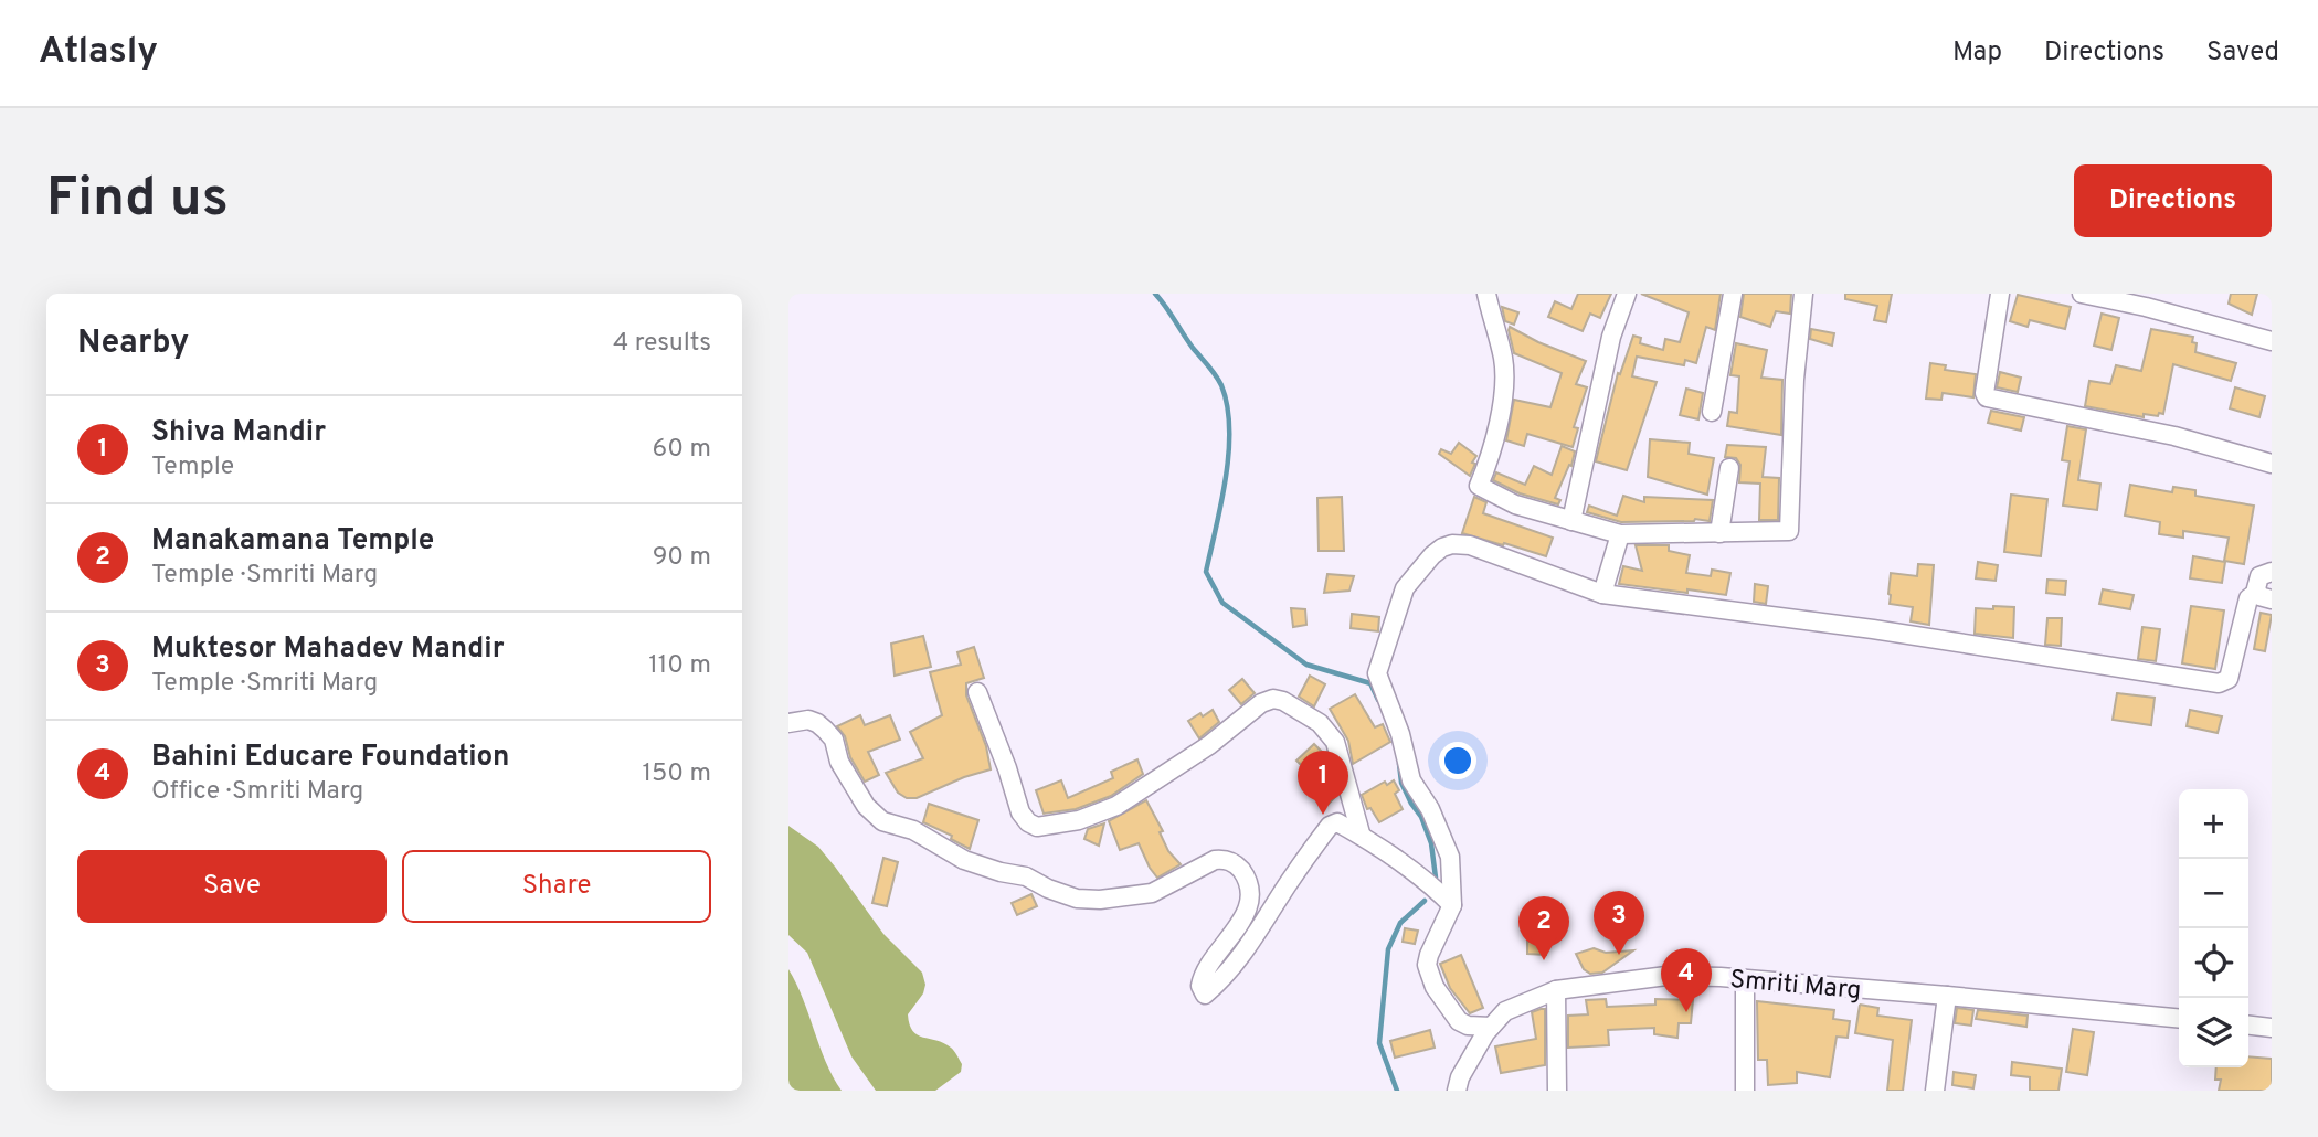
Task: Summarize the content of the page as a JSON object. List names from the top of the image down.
{
  "streets": {
    "street": ["Smriti Marg"]
  },
  "page": {
    "header": "Atlasly",
    "nav": ["Map", "Directions", "Saved"],
    "buttons": [
      "Directions",
      ["Save", "Share"]
    ],
    "title": "Find us",
    "heading": ["Nearby", "4 results"],
    "list": [
      {
        "mark": "1",
        "name": "Shiva Mandir",
        "note": "Temple",
        "value": "60 m"
      },
      {
        "mark": "2",
        "name": "Manakamana Temple",
        "note": "Temple · Smriti Marg",
        "value": "90 m"
      },
      {
        "mark": "3",
        "name": "Muktesor Mahadev Mandir",
        "note": "Temple · Smriti Marg",
        "value": "110 m"
      },
      {
        "mark": "4",
        "name": "Bahini Educare Foundation",
        "note": "Office · Smriti Marg",
        "value": "150 m"
      }
    ],
    "pins": [
      "1",
      "3",
      "2",
      "4"
    ],
    "map_buttons": ["+", "−"]
  }
}
